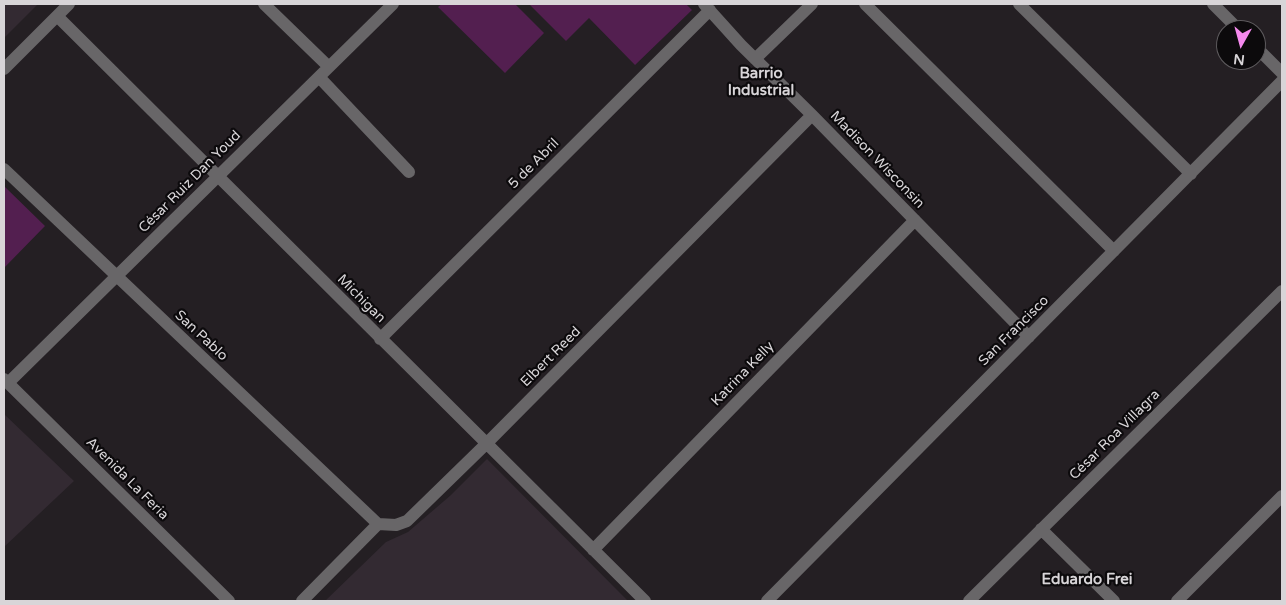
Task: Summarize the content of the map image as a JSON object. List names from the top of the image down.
{
  "streets": {
    "street": [
      "Madison Wisconsin",
      "5 de Abril",
      "César Ruiz Dan Youd",
      "Michigan",
      "San Francisco",
      "San Pablo",
      "Elbert Reed",
      "Katrina Kelly",
      "César Roa Villagra",
      "Avenida La Feria"
    ]
  },
  "crossings": [
    ["Madison Wisconsin", "5 de Abril"],
    ["Madison Wisconsin", "San Francisco"],
    ["Madison Wisconsin", "Elbert Reed"],
    ["Madison Wisconsin", "Katrina Kelly"],
    ["5 de Abril", "Michigan"],
    ["César Ruiz Dan Youd", "Michigan"],
    ["César Ruiz Dan Youd", "San Pablo"],
    ["César Ruiz Dan Youd", "Avenida La Feria"],
    ["Michigan", "Elbert Reed"],
    ["Michigan", "Katrina Kelly"],
    ["San Pablo", "Elbert Reed"]
  ],
  "districts": ["Barrio Industrial", "Eduardo Frei"],
  "north": "bottom"
}
